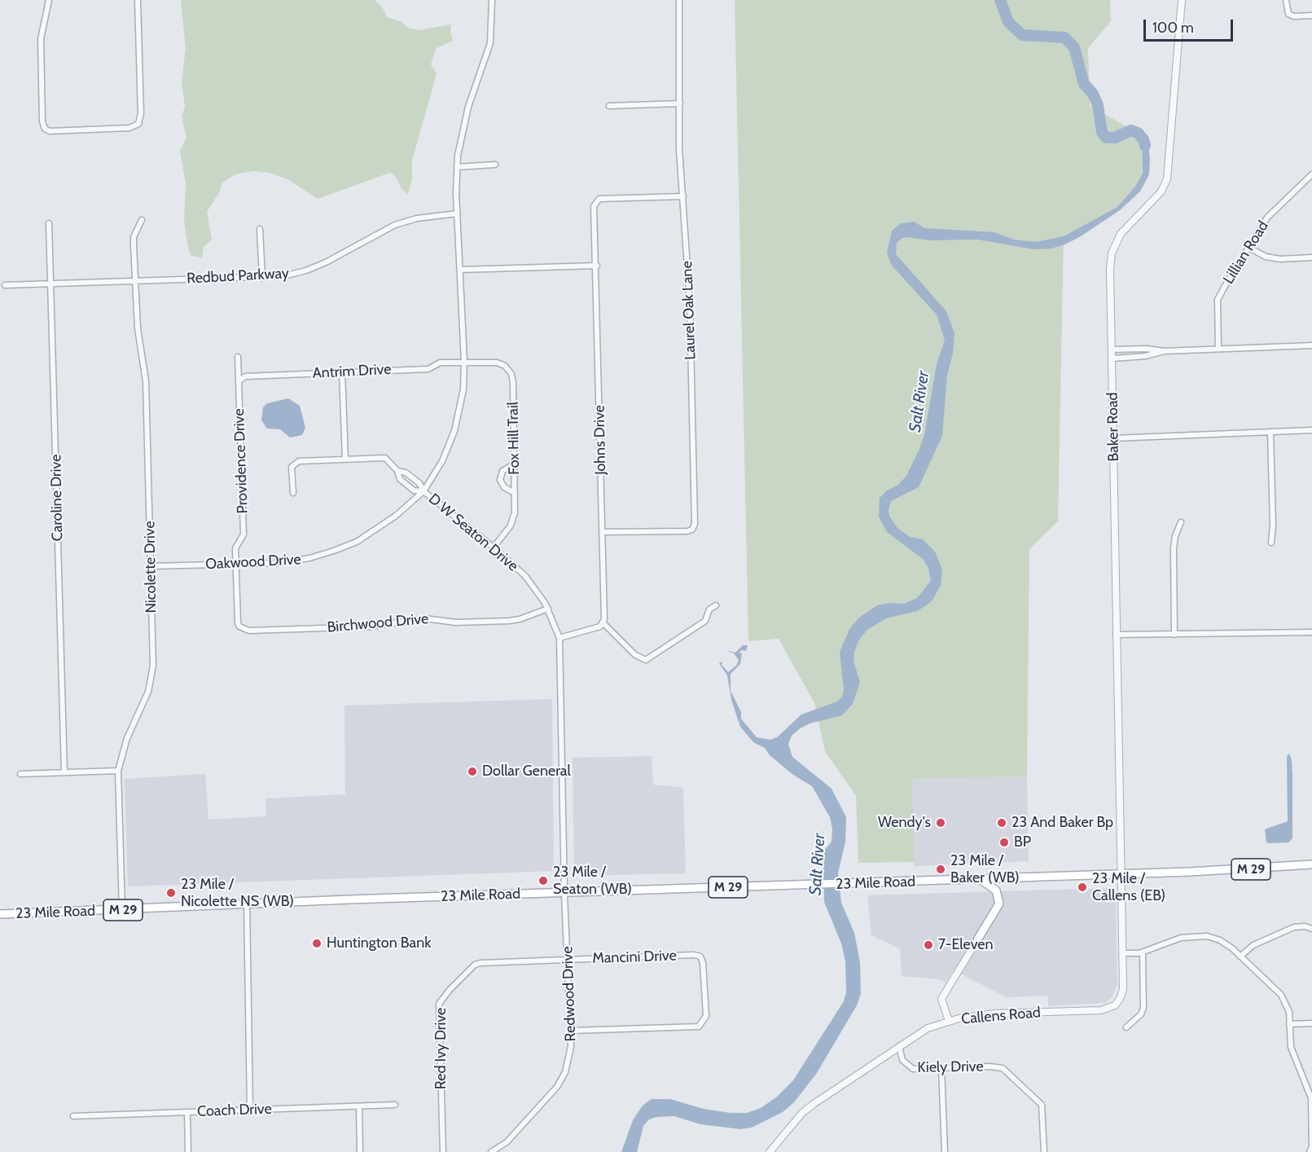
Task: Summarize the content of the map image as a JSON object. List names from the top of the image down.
{
  "streets": {
    "main road": ["M 29", "23 Mile Road"],
    "street": [
      "Lillian Road",
      "Redbud Parkway",
      "Laurel Oak Lane",
      "Antrim Drive",
      "Baker Road",
      "Fox Hill Trail",
      "Johns Drive",
      "Providence Drive",
      "Caroline Drive",
      "D W Seaton Drive",
      "Oakwood Drive",
      "Nicolette Drive",
      "Birchwood Drive",
      "Mancini Drive",
      "Redwood Drive",
      "Callens Road",
      "Red Ivy Drive",
      "Kiely Drive",
      "Coach Drive"
    ]
  },
  "crossings": [
    ["Redbud Parkway", "Caroline Drive"],
    ["Redbud Parkway", "D W Seaton Drive"],
    ["Redbud Parkway", "Nicolette Drive"],
    ["Laurel Oak Lane", "Johns Drive"],
    ["Antrim Drive", "Fox Hill Trail"],
    ["Antrim Drive", "Providence Drive"],
    ["Antrim Drive", "D W Seaton Drive"],
    ["Baker Road", "23 Mile Road"],
    ["Baker Road", "Callens Road"],
    ["Fox Hill Trail", "D W Seaton Drive"],
    ["Providence Drive", "Oakwood Drive"],
    ["Providence Drive", "Birchwood Drive"],
    ["D W Seaton Drive", "Oakwood Drive"],
    ["D W Seaton Drive", "Birchwood Drive"],
    ["D W Seaton Drive", "23 Mile Road"],
    ["D W Seaton Drive", "Redwood Drive"],
    ["Oakwood Drive", "Nicolette Drive"],
    ["Oakwood Drive", "Birchwood Drive"],
    ["Nicolette Drive", "23 Mile Road"],
    ["23 Mile Road", "Redwood Drive"],
    ["23 Mile Road", "Callens Road"],
    ["Mancini Drive", "Redwood Drive"],
    ["Mancini Drive", "Red Ivy Drive"],
    ["Callens Road", "Kiely Drive"]
  ],
  "water": ["Salt River"],
  "places": [
    "Dollar General",
    "Wendy's",
    "23 And Baker Bp",
    "BP",
    "23 Mile / Baker (WB)",
    "23 Mile / Seaton (WB)",
    "23 Mile / Callens (EB)",
    "23 Mile / Nicolette NS (WB)",
    "Huntington Bank",
    "7-Eleven"
  ],
  "scale_bar": "100 m"
}
